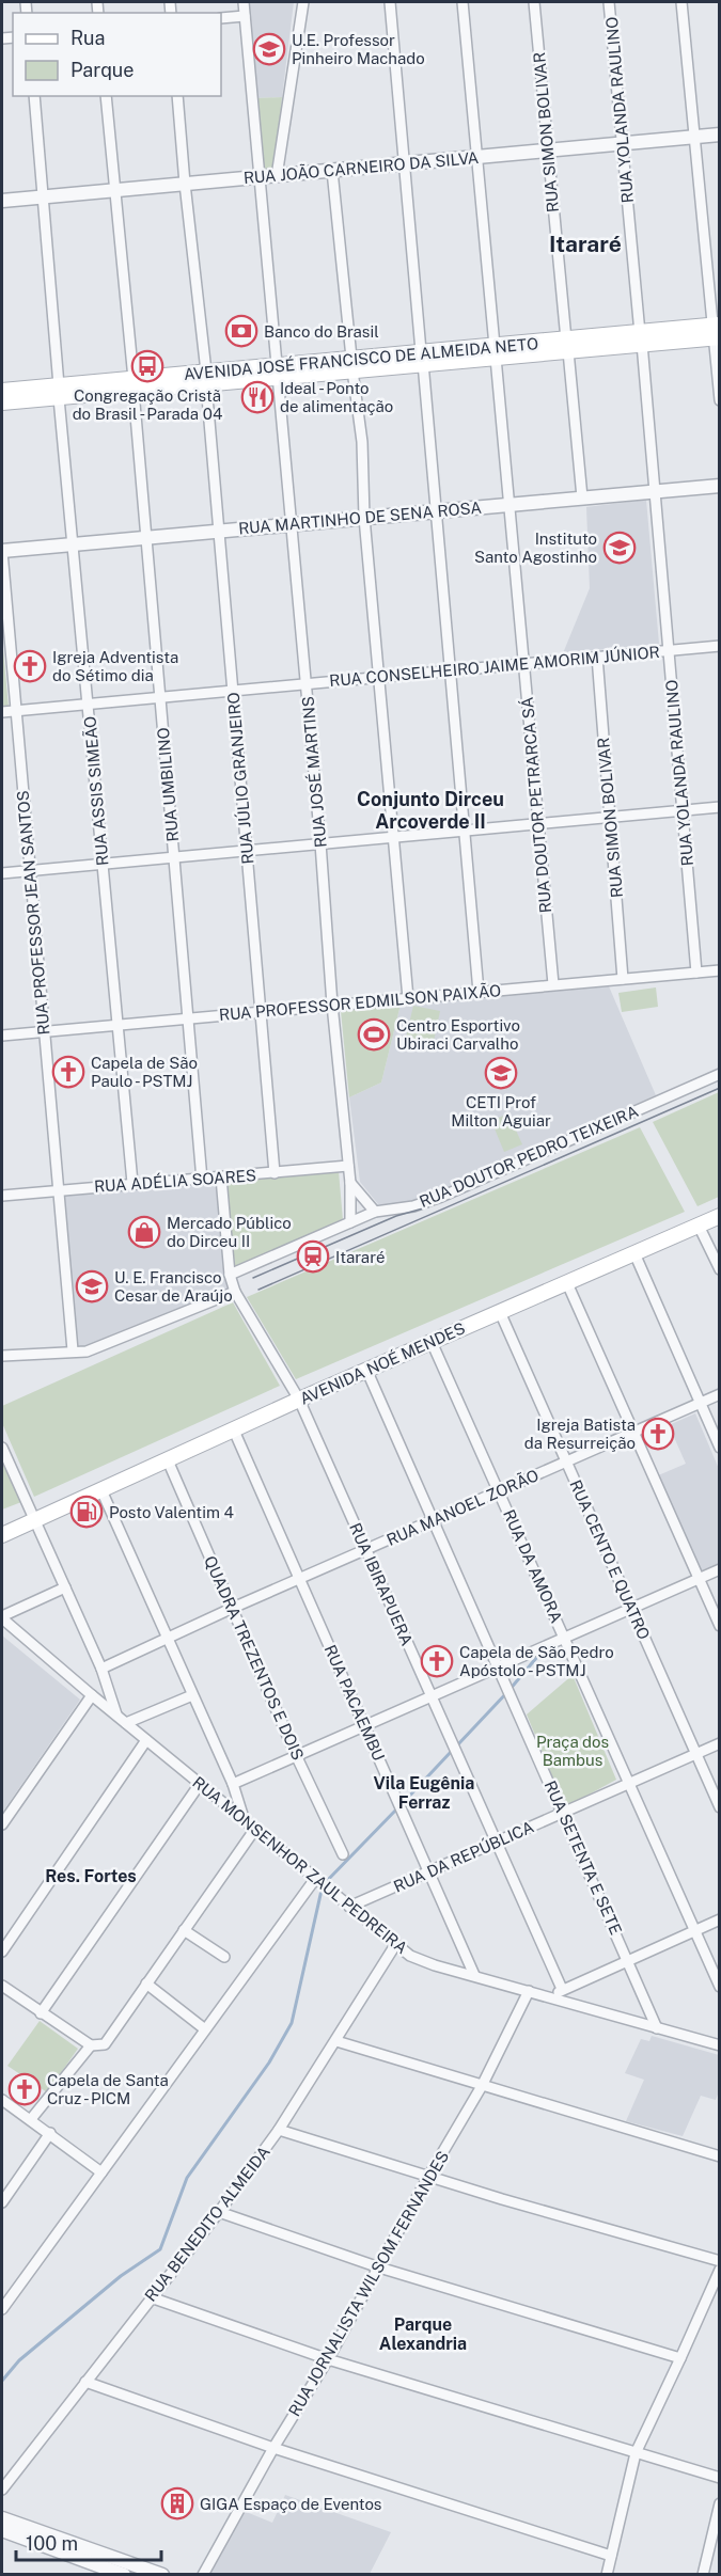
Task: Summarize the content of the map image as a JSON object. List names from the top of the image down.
{
  "streets": {
    "main road": ["AVENIDA JOSÉ FRANCISCO DE ALMEIDA NETO", "AVENIDA NOÉ MENDES"],
    "street": [
      "RUA YOLANDA RAULINO",
      "RUA SIMON BOLIVAR",
      "RUA JOÃO CARNEIRO DA SILVA",
      "RUA MARTINHO DE SENA ROSA",
      "RUA CONSELHEIRO JAIME AMORIM JÚNIOR",
      "RUA JOSÉ MARTINS",
      "RUA JÚLIO GRANJEIRO",
      "RUA UMBILINO",
      "RUA ASSIS SIMEÃO",
      "RUA DOUTOR PETRARCA SÁ",
      "RUA PROFESSOR JEAN SANTOS",
      "RUA PROFESSOR EDMILSON PAIXÃO",
      "RUA DOUTOR PEDRO TEIXEIRA",
      "RUA ADÉLIA SOARES",
      "RUA MANOEL ZORÃO",
      "RUA CENTO E QUATRO",
      "RUA DA AMORA",
      "RUA IBIRAPUERA",
      "QUADRA TREZENTOS E DOIS",
      "RUA PACAEMBU",
      "RUA DA REPÚBLICA",
      "RUA SETENTA E SETE",
      "RUA MONSENHOR ZAUL PEDREIRA",
      "RUA BENEDITO ALMEIDA",
      "RUA JORNALISTA WILSOM FERNANDES"
    ]
  },
  "crossings": [
    ["RUA YOLANDA RAULINO", "RUA JOÃO CARNEIRO DA SILVA"],
    ["RUA YOLANDA RAULINO", "AVENIDA JOSÉ FRANCISCO DE ALMEIDA NETO"],
    ["RUA YOLANDA RAULINO", "RUA MARTINHO DE SENA ROSA"],
    ["RUA YOLANDA RAULINO", "RUA CONSELHEIRO JAIME AMORIM JÚNIOR"],
    ["RUA YOLANDA RAULINO", "RUA PROFESSOR EDMILSON PAIXÃO"],
    ["RUA SIMON BOLIVAR", "RUA JOÃO CARNEIRO DA SILVA"],
    ["RUA SIMON BOLIVAR", "AVENIDA JOSÉ FRANCISCO DE ALMEIDA NETO"],
    ["RUA SIMON BOLIVAR", "RUA MARTINHO DE SENA ROSA"],
    ["RUA SIMON BOLIVAR", "RUA CONSELHEIRO JAIME AMORIM JÚNIOR"],
    ["RUA SIMON BOLIVAR", "RUA PROFESSOR EDMILSON PAIXÃO"],
    ["RUA JOÃO CARNEIRO DA SILVA", "RUA JOSÉ MARTINS"],
    ["RUA JOÃO CARNEIRO DA SILVA", "RUA JÚLIO GRANJEIRO"],
    ["RUA JOÃO CARNEIRO DA SILVA", "RUA UMBILINO"],
    ["RUA JOÃO CARNEIRO DA SILVA", "RUA ASSIS SIMEÃO"],
    ["RUA JOÃO CARNEIRO DA SILVA", "RUA DOUTOR PETRARCA SÁ"],
    ["AVENIDA JOSÉ FRANCISCO DE ALMEIDA NETO", "RUA JOSÉ MARTINS"],
    ["AVENIDA JOSÉ FRANCISCO DE ALMEIDA NETO", "RUA JÚLIO GRANJEIRO"],
    ["AVENIDA JOSÉ FRANCISCO DE ALMEIDA NETO", "RUA UMBILINO"],
    ["AVENIDA JOSÉ FRANCISCO DE ALMEIDA NETO", "RUA ASSIS SIMEÃO"],
    ["AVENIDA JOSÉ FRANCISCO DE ALMEIDA NETO", "RUA DOUTOR PETRARCA SÁ"],
    ["RUA MARTINHO DE SENA ROSA", "RUA JOSÉ MARTINS"],
    ["RUA MARTINHO DE SENA ROSA", "RUA JÚLIO GRANJEIRO"],
    ["RUA MARTINHO DE SENA ROSA", "RUA UMBILINO"],
    ["RUA MARTINHO DE SENA ROSA", "RUA ASSIS SIMEÃO"],
    ["RUA MARTINHO DE SENA ROSA", "RUA DOUTOR PETRARCA SÁ"],
    ["RUA MARTINHO DE SENA ROSA", "RUA PROFESSOR JEAN SANTOS"],
    ["RUA CONSELHEIRO JAIME AMORIM JÚNIOR", "RUA JOSÉ MARTINS"],
    ["RUA CONSELHEIRO JAIME AMORIM JÚNIOR", "RUA JÚLIO GRANJEIRO"],
    ["RUA CONSELHEIRO JAIME AMORIM JÚNIOR", "RUA UMBILINO"],
    ["RUA CONSELHEIRO JAIME AMORIM JÚNIOR", "RUA ASSIS SIMEÃO"],
    ["RUA CONSELHEIRO JAIME AMORIM JÚNIOR", "RUA DOUTOR PETRARCA SÁ"],
    ["RUA CONSELHEIRO JAIME AMORIM JÚNIOR", "RUA PROFESSOR JEAN SANTOS"],
    ["RUA JOSÉ MARTINS", "RUA PROFESSOR EDMILSON PAIXÃO"],
    ["RUA JOSÉ MARTINS", "RUA DOUTOR PEDRO TEIXEIRA"],
    ["RUA JOSÉ MARTINS", "RUA ADÉLIA SOARES"],
    ["RUA JÚLIO GRANJEIRO", "RUA PROFESSOR EDMILSON PAIXÃO"],
    ["RUA JÚLIO GRANJEIRO", "RUA ADÉLIA SOARES"],
    ["RUA UMBILINO", "RUA PROFESSOR EDMILSON PAIXÃO"],
    ["RUA UMBILINO", "RUA ADÉLIA SOARES"],
    ["RUA ASSIS SIMEÃO", "RUA PROFESSOR EDMILSON PAIXÃO"],
    ["RUA ASSIS SIMEÃO", "RUA ADÉLIA SOARES"],
    ["RUA DOUTOR PETRARCA SÁ", "RUA PROFESSOR EDMILSON PAIXÃO"],
    ["RUA PROFESSOR JEAN SANTOS", "RUA PROFESSOR EDMILSON PAIXÃO"],
    ["RUA PROFESSOR JEAN SANTOS", "RUA ADÉLIA SOARES"],
    ["RUA DOUTOR PEDRO TEIXEIRA", "RUA IBIRAPUERA"],
    ["RUA ADÉLIA SOARES", "RUA IBIRAPUERA"],
    ["AVENIDA NOÉ MENDES", "RUA CENTO E QUATRO"],
    ["AVENIDA NOÉ MENDES", "RUA DA AMORA"],
    ["AVENIDA NOÉ MENDES", "RUA IBIRAPUERA"],
    ["AVENIDA NOÉ MENDES", "QUADRA TREZENTOS E DOIS"],
    ["AVENIDA NOÉ MENDES", "RUA PACAEMBU"],
    ["AVENIDA NOÉ MENDES", "RUA SETENTA E SETE"],
    ["RUA MANOEL ZORÃO", "RUA CENTO E QUATRO"],
    ["RUA MANOEL ZORÃO", "RUA DA AMORA"],
    ["RUA MANOEL ZORÃO", "RUA IBIRAPUERA"],
    ["RUA MANOEL ZORÃO", "QUADRA TREZENTOS E DOIS"],
    ["RUA MANOEL ZORÃO", "RUA PACAEMBU"],
    ["RUA MANOEL ZORÃO", "RUA SETENTA E SETE"],
    ["RUA CENTO E QUATRO", "RUA DA REPÚBLICA"],
    ["RUA DA AMORA", "RUA DA REPÚBLICA"],
    ["RUA IBIRAPUERA", "RUA DA REPÚBLICA"],
    ["RUA PACAEMBU", "RUA DA REPÚBLICA"],
    ["RUA PACAEMBU", "RUA MONSENHOR ZAUL PEDREIRA"],
    ["RUA DA REPÚBLICA", "RUA SETENTA E SETE"],
    ["RUA DA REPÚBLICA", "RUA MONSENHOR ZAUL PEDREIRA"],
    ["RUA SETENTA E SETE", "RUA MONSENHOR ZAUL PEDREIRA"],
    ["RUA MONSENHOR ZAUL PEDREIRA", "RUA BENEDITO ALMEIDA"],
    ["RUA MONSENHOR ZAUL PEDREIRA", "RUA JORNALISTA WILSOM FERNANDES"]
  ],
  "districts": [
    "Itararé",
    "Conjunto Dirceu Arcoverde II",
    "Vila Eugênia Ferraz",
    "Res. Fortes",
    "Parque Alexandria"
  ],
  "parks": ["Praça dos Bambus"],
  "places": {
    "school or university": [
      "U.E. Professor Pinheiro Machado",
      "Instituto Santo Agostinho",
      "CETI Prof Milton Aguiar",
      "U. E. Francisco Cesar de Araújo"
    ],
    "bank": ["Banco do Brasil"],
    "bus stop": ["Congregação Cristã do Brasil - Parada 04"],
    "restaurant": ["Ideal - Ponto de alimentação"],
    "church": [
      "Igreja Adventista do Sétimo dia",
      "Capela de São Paulo - PSTMJ",
      "Igreja Batista da Resurreição",
      "Capela de São Pedro Apóstolo - PSTMJ",
      "Capela de Santa Cruz - PICM"
    ],
    "sports": ["Centro Esportivo Ubiraci Carvalho"],
    "shop": ["Mercado Público do Dirceu II"],
    "station": ["Itararé"],
    "fuel station": ["Posto Valentim 4"],
    "building": ["GIGA Espaço de Eventos"]
  },
  "legend": ["Rua", "Parque"],
  "scale_bar": "100 m"
}
